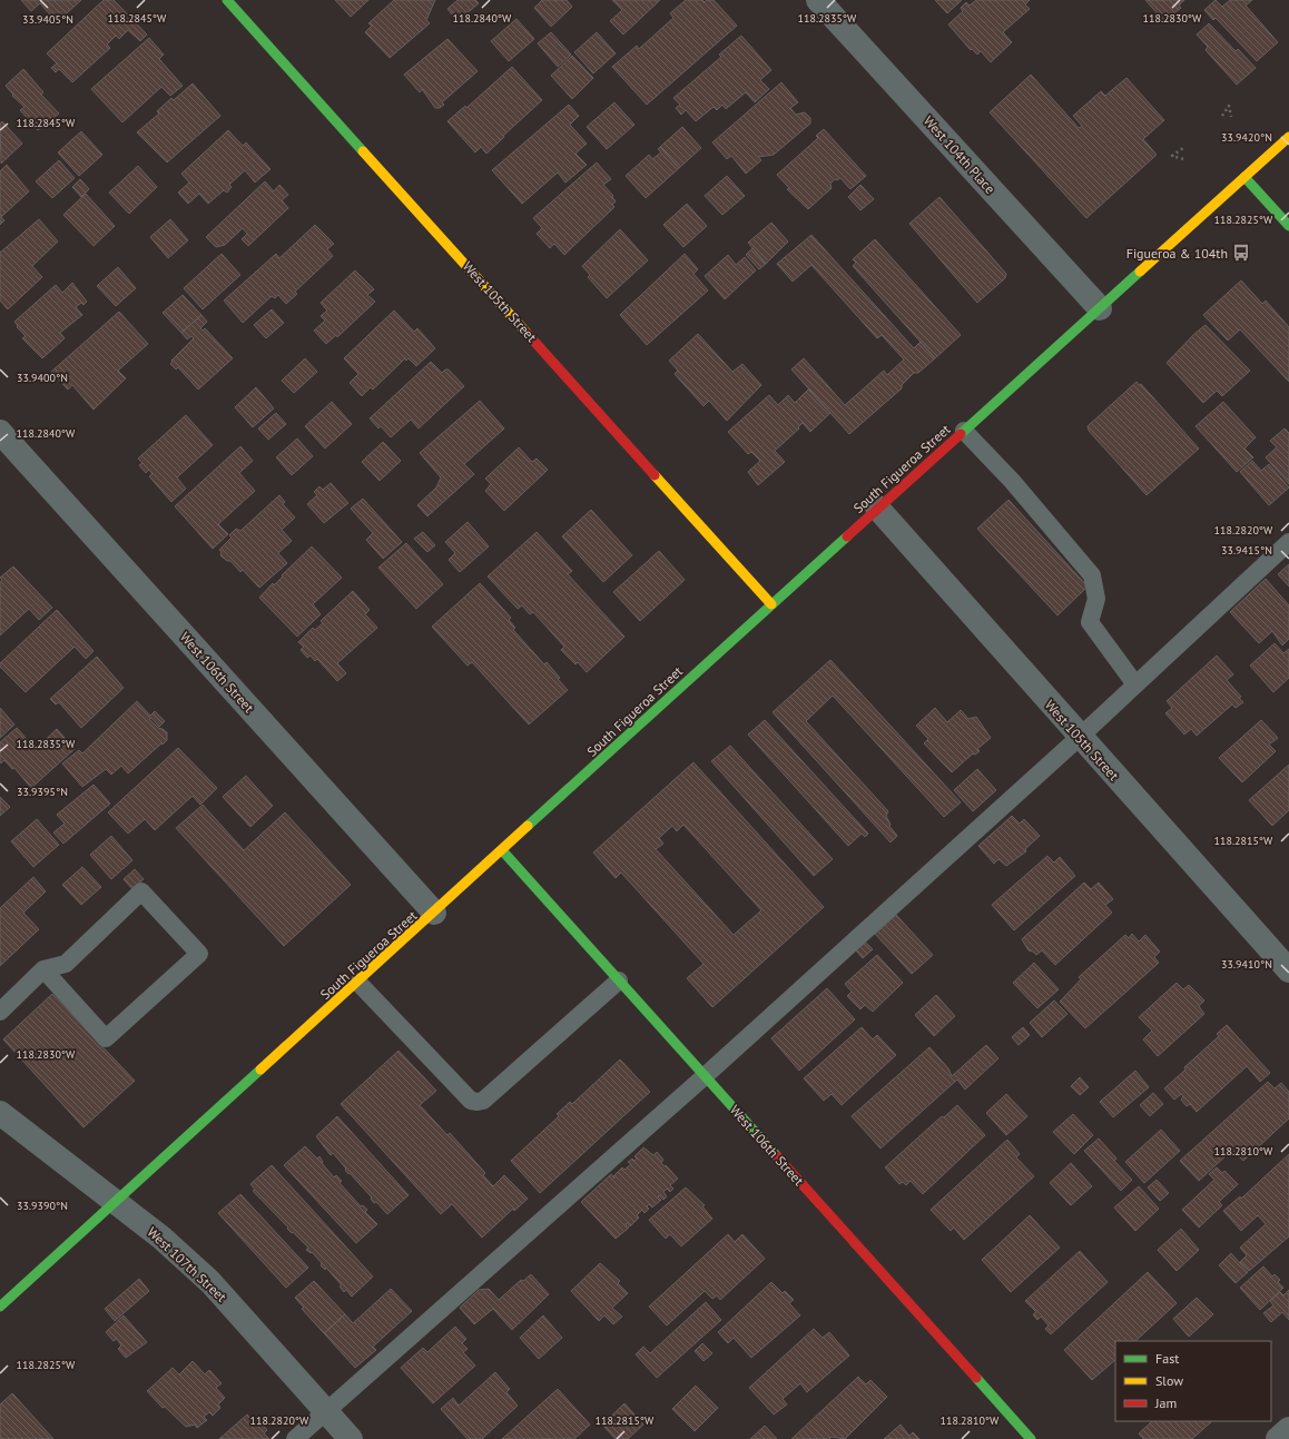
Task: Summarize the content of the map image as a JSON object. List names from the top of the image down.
{
  "streets": {
    "main road": ["West 105th Street", "South Figueroa Street", "West 106th Street"],
    "street": ["West 104th Place", "West 107th Street"]
  },
  "crossings": [
    ["West 104th Place", "South Figueroa Street"],
    ["West 105th Street", "South Figueroa Street"],
    ["South Figueroa Street", "West 106th Street"],
    ["South Figueroa Street", "West 107th Street"]
  ],
  "places": {
    "bus stop": ["Figueroa & 104th"]
  },
  "legend": ["Fast", "Slow", "Jam"],
  "coordinates": [
    "118.2845°W",
    "118.2840°W",
    "118.2835°W",
    "118.2830°W",
    "33.9405°N",
    "33.9420°N",
    "118.2825°W",
    "33.9400°N",
    "118.2820°W",
    "33.9415°N",
    "33.9395°N",
    "118.2815°W",
    "33.9410°N",
    "118.2810°W",
    "33.9390°N"
  ]
}
